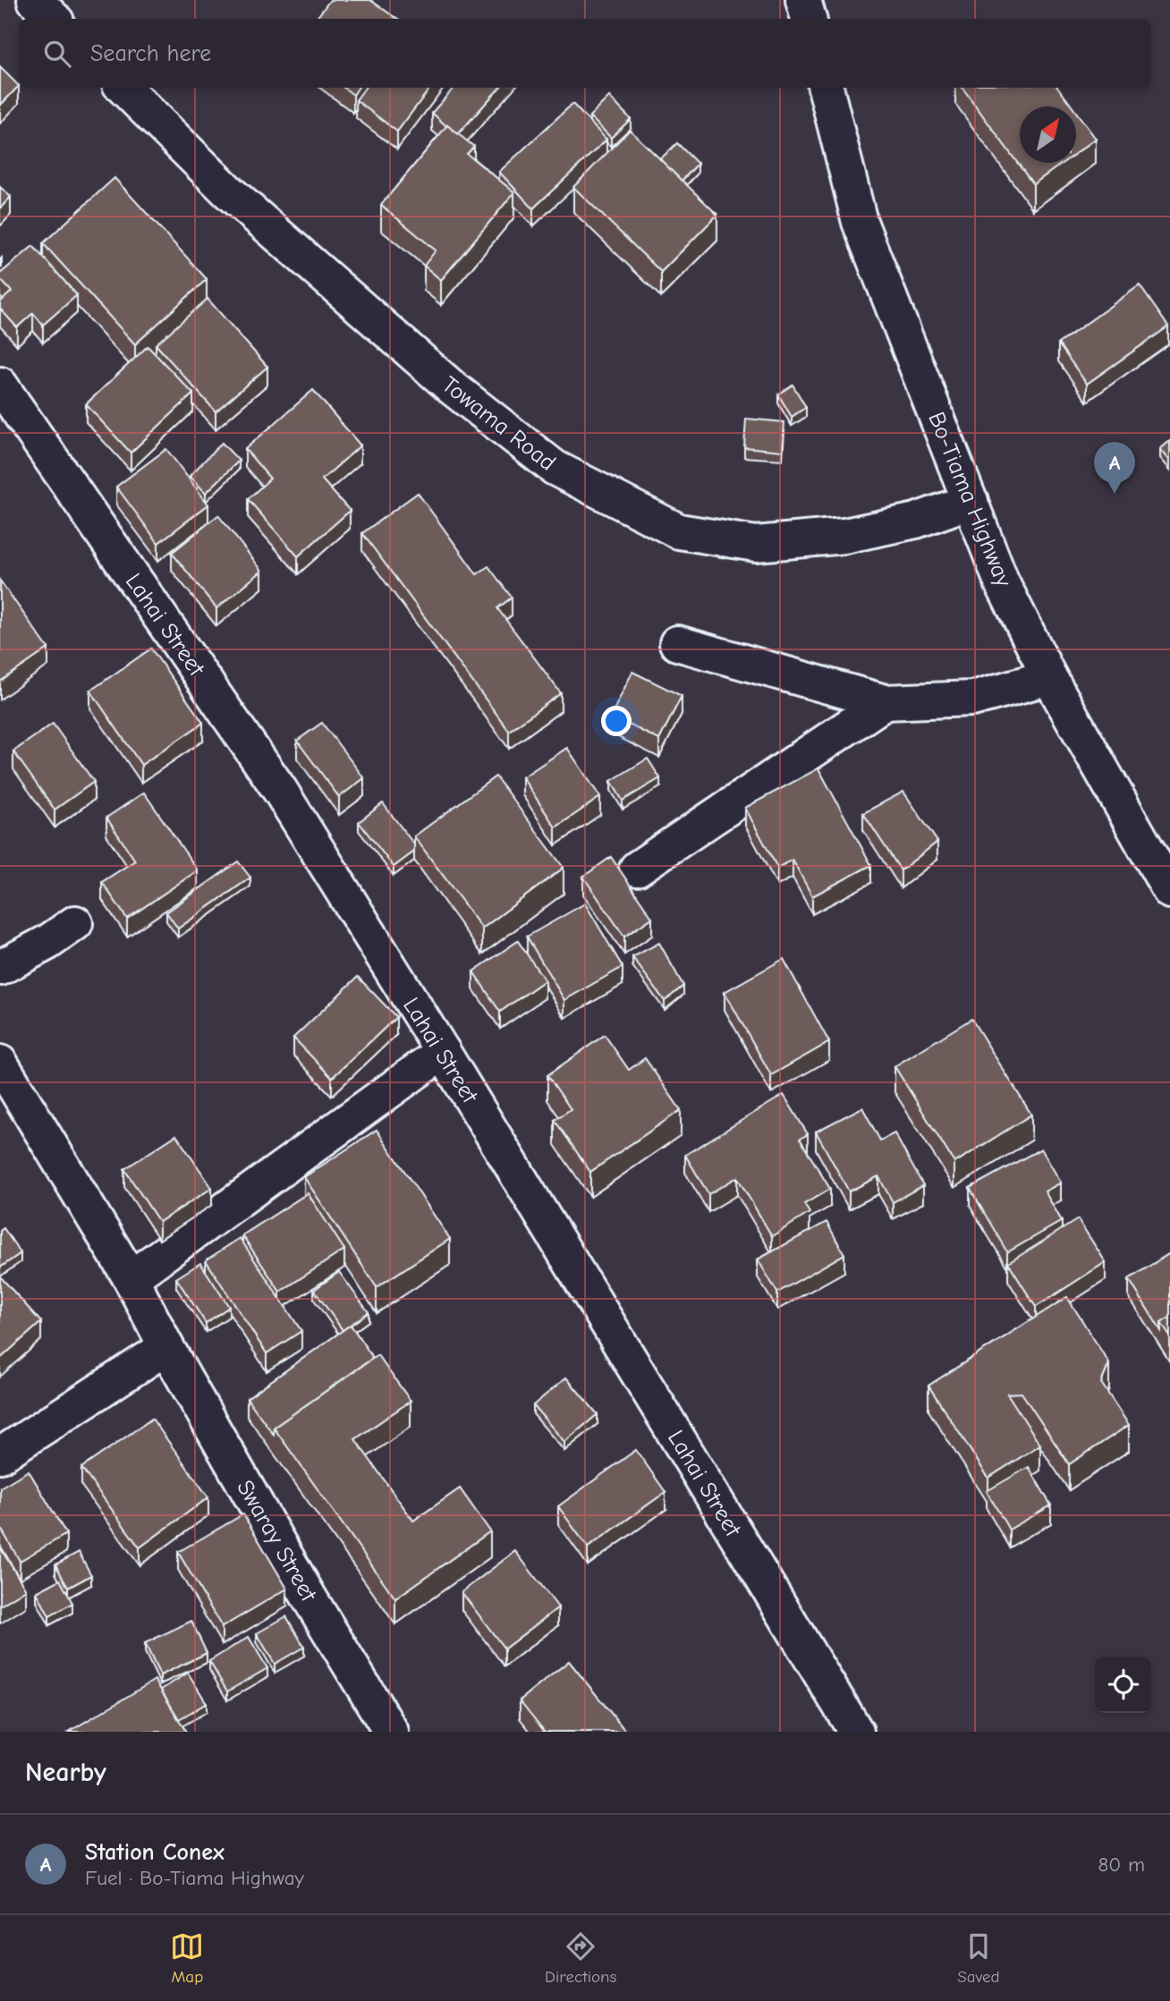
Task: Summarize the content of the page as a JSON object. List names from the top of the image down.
{
  "streets": {
    "main road": [
      "Towama Road",
      "Bo-Tiama Highway",
      "Lahai Street",
      "Swaray Street"
    ]
  },
  "crossings": [
    ["Towama Road", "Bo-Tiama Highway"]
  ],
  "north": "top right",
  "page": {
    "search": "Search here",
    "pins": "A",
    "heading": "Nearby",
    "list": [
      {
        "mark": "A",
        "name": "Station Conex",
        "note": "Fuel · Bo-Tiama Highway",
        "value": "80 m"
      }
    ],
    "nav": ["Map", "Directions", "Saved"]
  }
}
